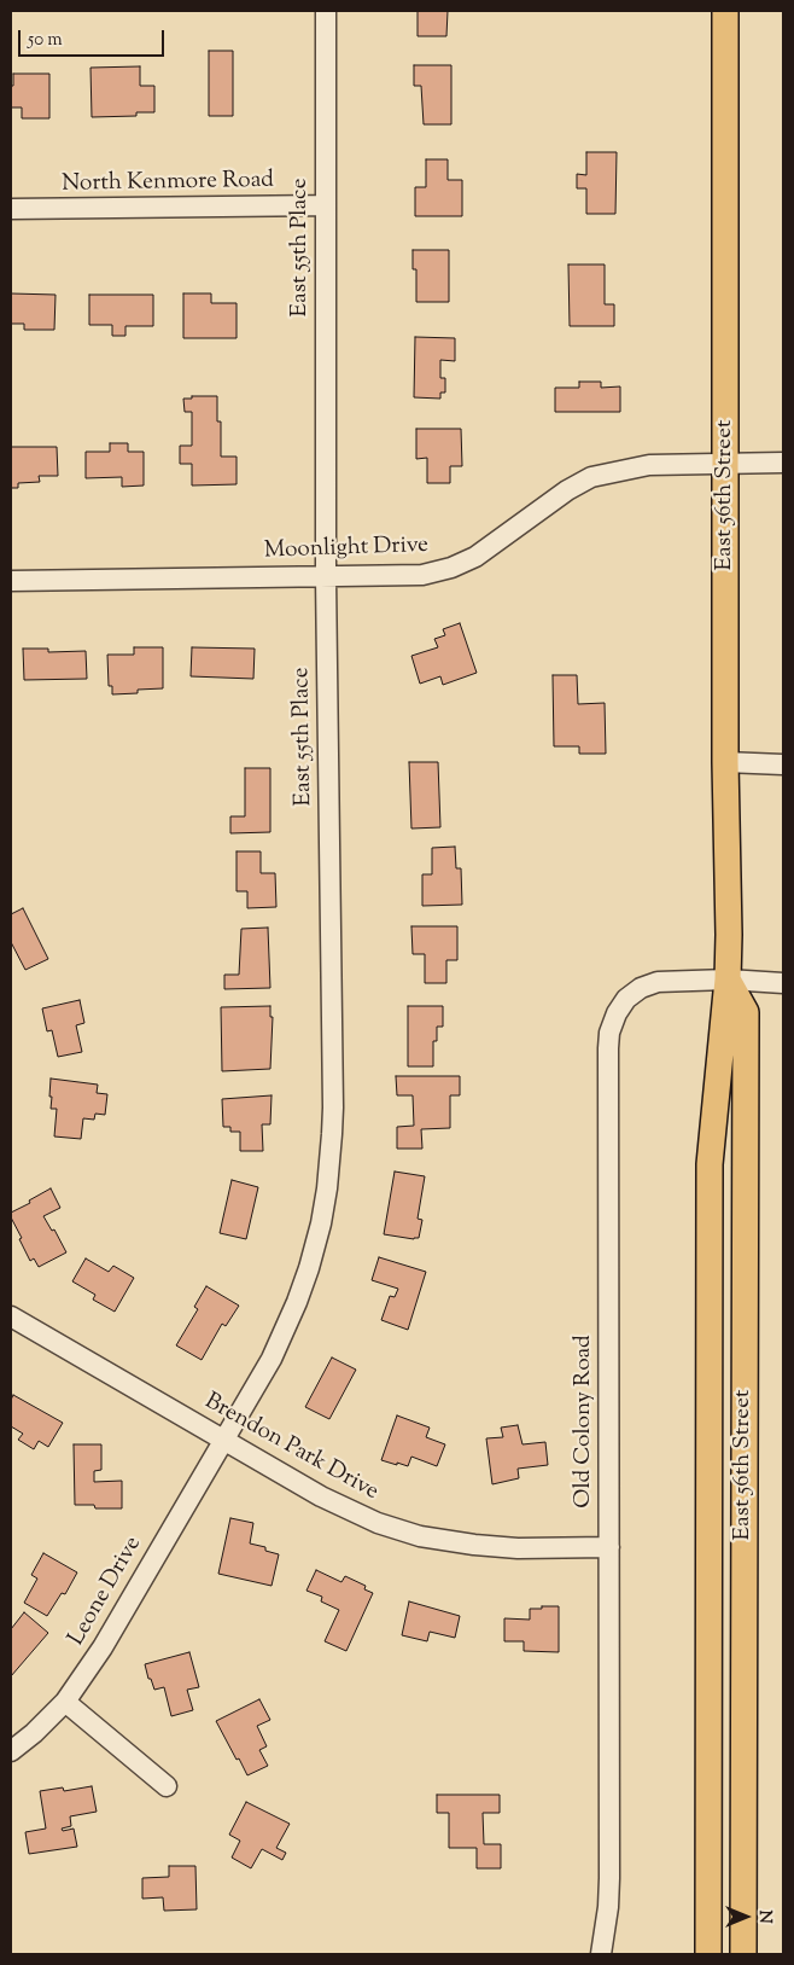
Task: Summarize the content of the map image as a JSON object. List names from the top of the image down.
{
  "streets": {
    "main road": ["East 56th Street"],
    "street": [
      "North Kenmore Road",
      "East 55th Place",
      "Moonlight Drive",
      "Old Colony Road",
      "Brendon Park Drive",
      "Leone Drive"
    ]
  },
  "crossings": [
    ["North Kenmore Road", "East 55th Place"],
    ["East 55th Place", "Moonlight Drive"],
    ["East 55th Place", "Brendon Park Drive"],
    ["East 55th Place", "Leone Drive"],
    ["East 56th Street", "Moonlight Drive"],
    ["East 56th Street", "Old Colony Road"],
    ["Old Colony Road", "Brendon Park Drive"],
    ["Brendon Park Drive", "Leone Drive"]
  ],
  "scale_bar": "50 m",
  "north": "right"
}
